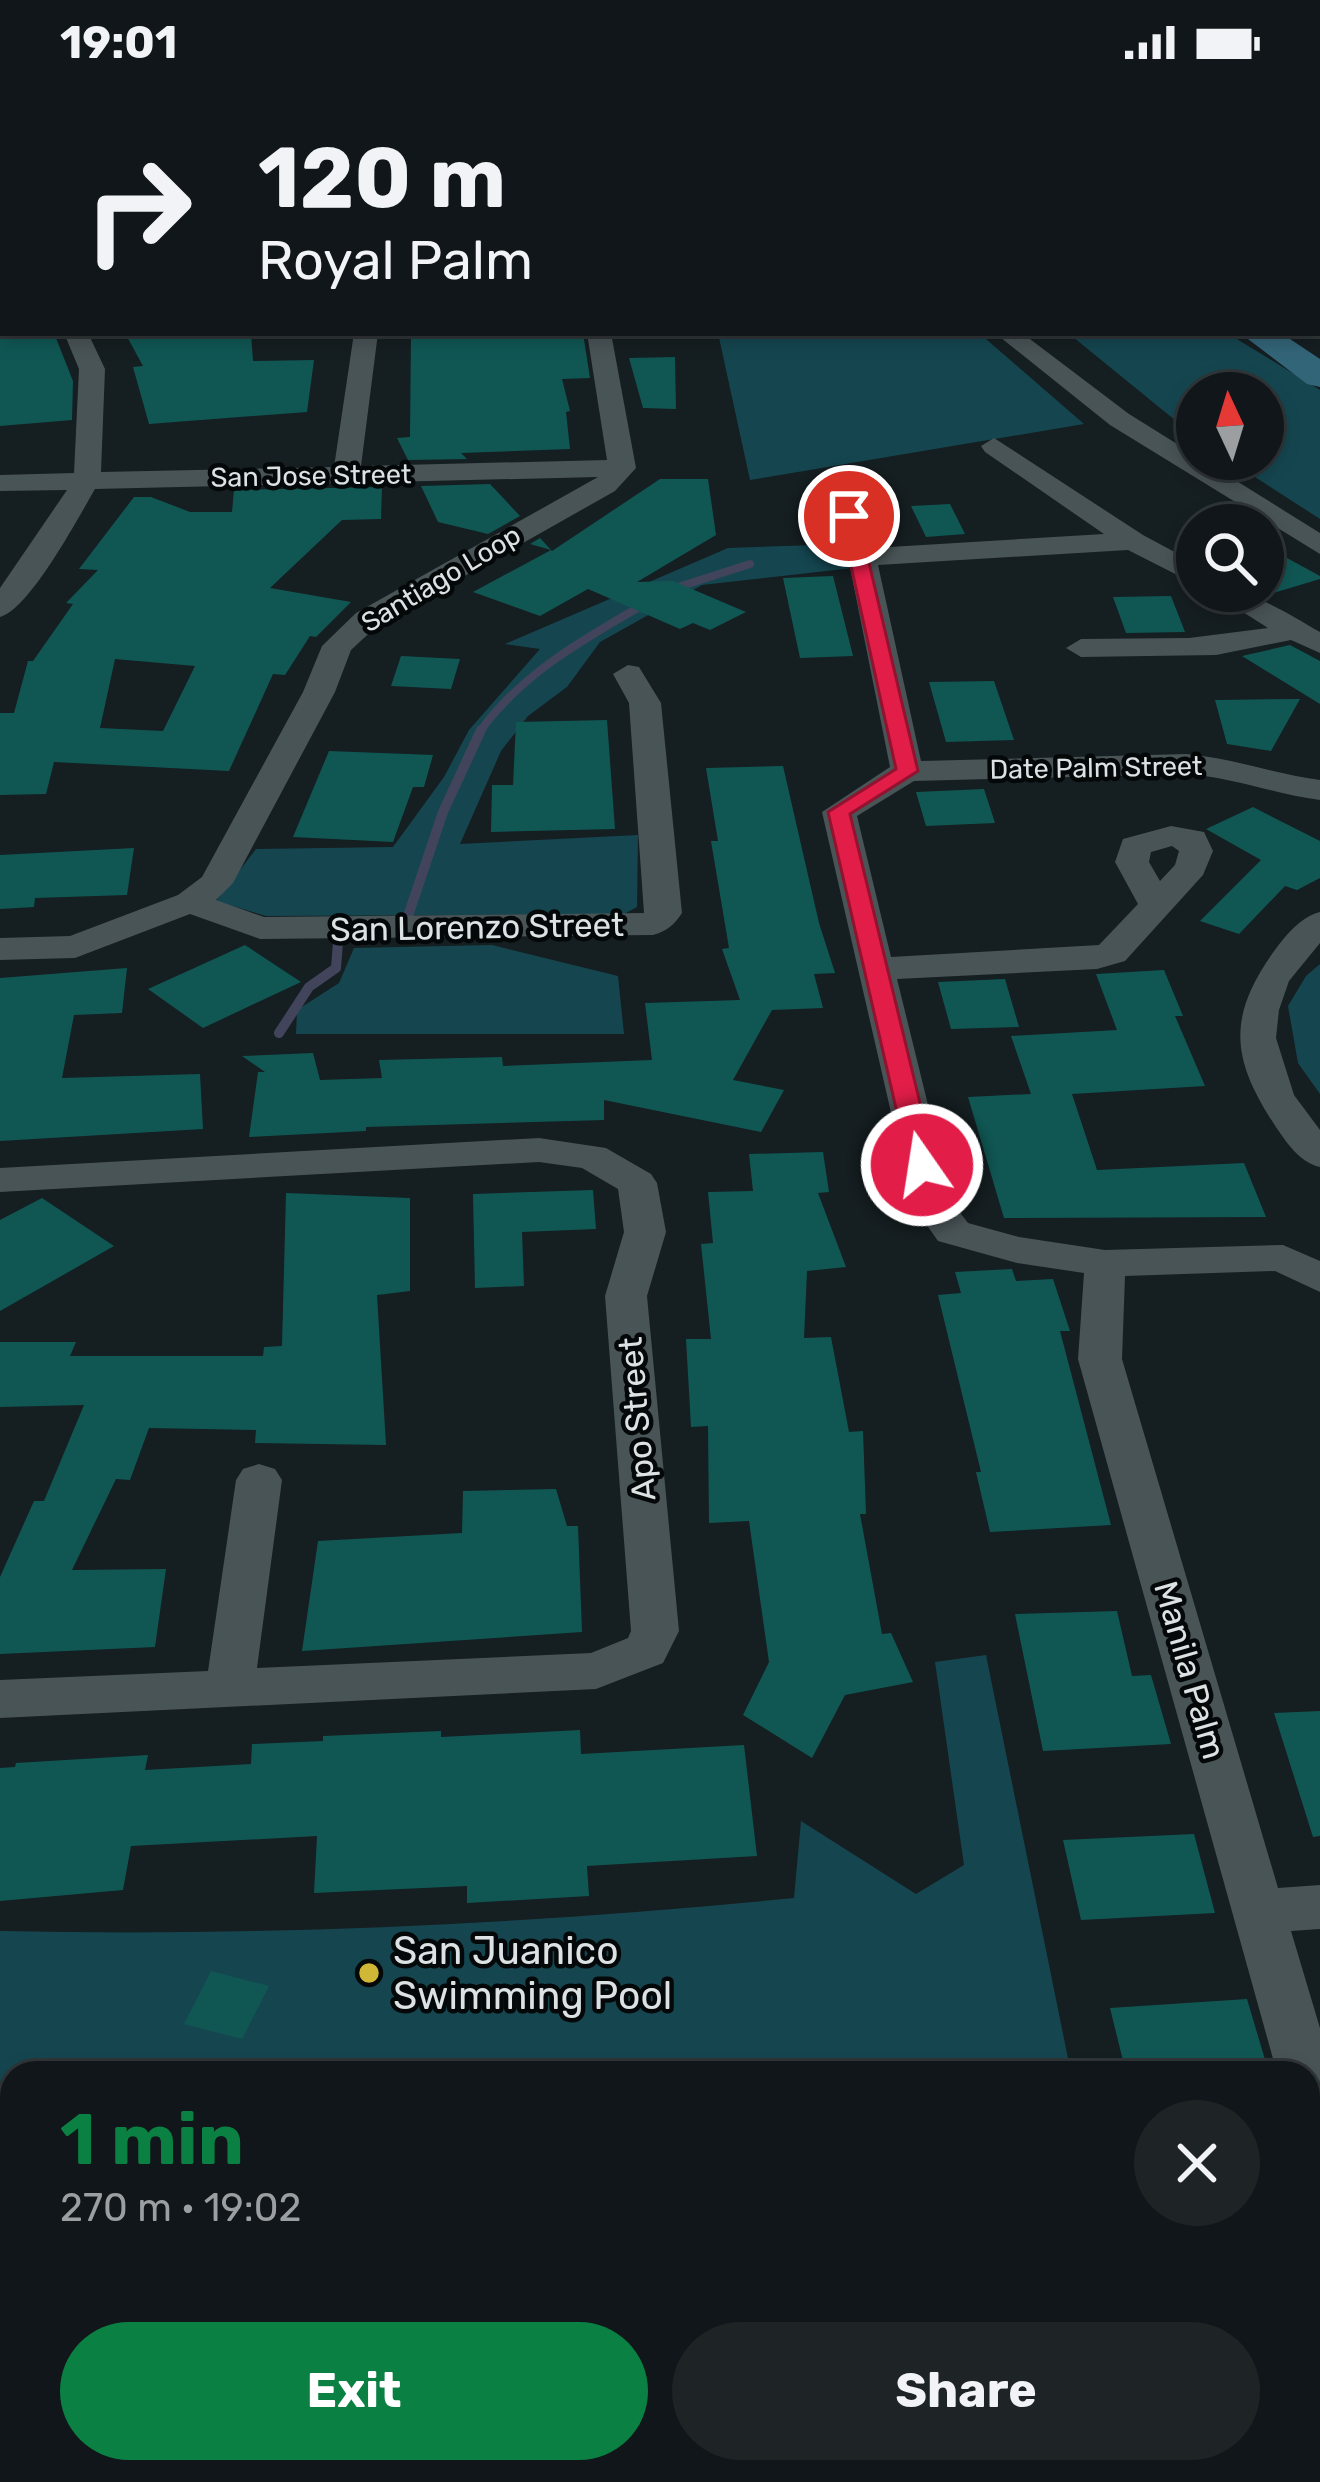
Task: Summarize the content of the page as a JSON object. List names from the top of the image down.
{
  "streets": {
    "street": [
      "San Jose Street",
      "Santiago Loop",
      "Date Palm Street",
      "San Lorenzo Street",
      "Apo Street",
      "Manila Palm"
    ]
  },
  "crossings": [
    ["San Jose Street", "Santiago Loop"],
    ["Santiago Loop", "San Lorenzo Street"]
  ],
  "places": ["San Juanico Swimming Pool"],
  "north": "top",
  "page": {
    "status": "19:01",
    "turn": ["120 m", "Royal Palm"],
    "heading": ["1 min", "270 m · 19:02"],
    "buttons": ["Exit", "Share"]
  }
}
